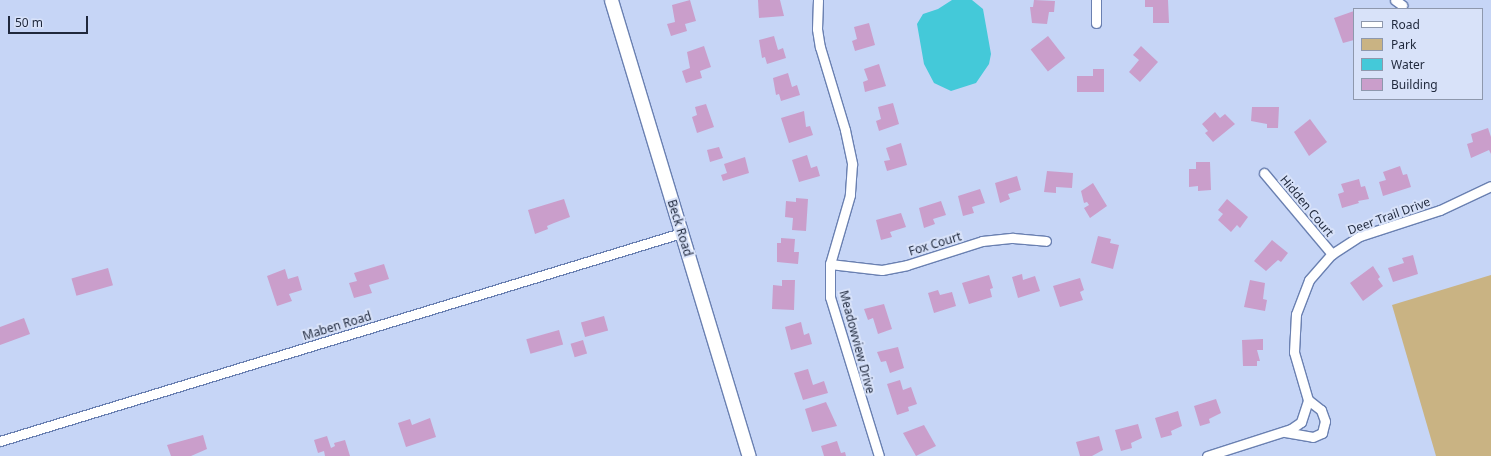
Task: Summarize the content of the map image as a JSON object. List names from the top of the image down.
{
  "streets": {
    "main road": ["Beck Road"],
    "street": [
      "Hidden Court",
      "Deer Trail Drive",
      "Fox Court",
      "Maben Road",
      "Meadowview Drive"
    ]
  },
  "crossings": [
    ["Hidden Court", "Deer Trail Drive"],
    ["Beck Road", "Maben Road"],
    ["Fox Court", "Meadowview Drive"]
  ],
  "legend": [
    "Road",
    "Park",
    "Water",
    "Building"
  ],
  "scale_bar": "50 m"
}
